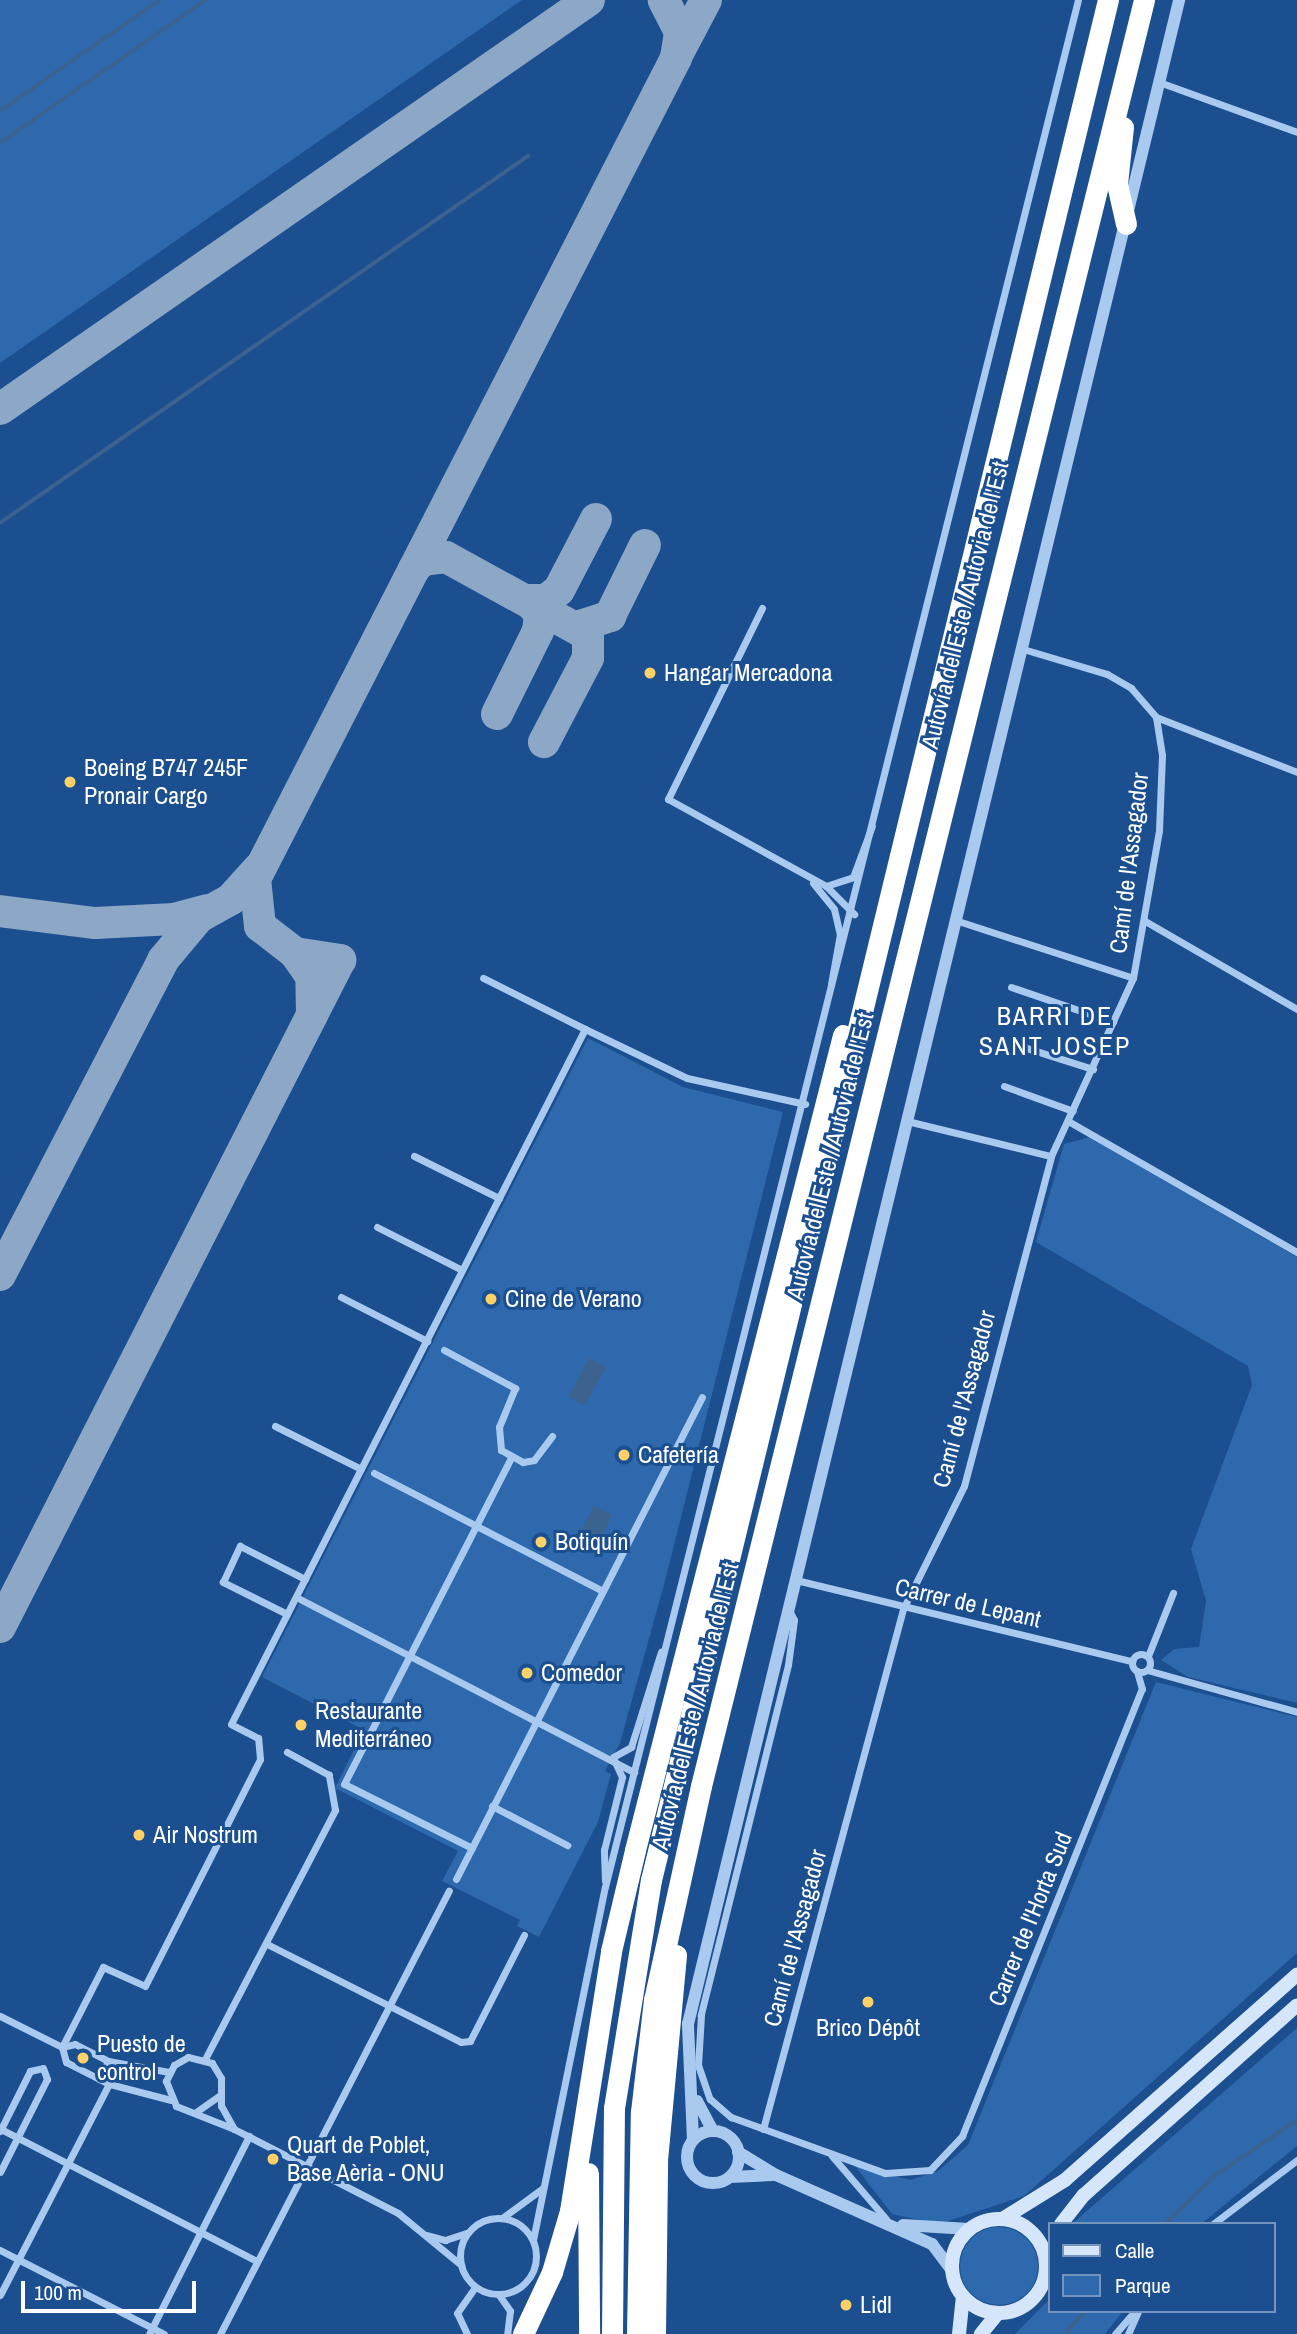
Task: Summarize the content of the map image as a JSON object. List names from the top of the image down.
{
  "streets": {
    "highway": ["Autovía del Este / Autovia de l'Est"],
    "street": ["Camí de l'Assagador", "Carrer de Lepant", "Carrer de l'Horta Sud"]
  },
  "crossings": [
    ["Camí de l'Assagador", "Carrer de Lepant"]
  ],
  "districts": ["BARRI DE SANT JOSEP"],
  "places": [
    "Hangar Mercadona",
    "Boeing B747 245F Pronair Cargo",
    "Cine de Verano",
    "Cafetería",
    "Botiquín",
    "Comedor",
    "Restaurante Mediterráneo",
    "Air Nostrum",
    "Brico Dépôt",
    "Puesto de control",
    "Quart de Poblet, Base Aèria - ONU",
    "Lidl"
  ],
  "legend": ["Calle", "Parque"],
  "scale_bar": "100 m"
}
